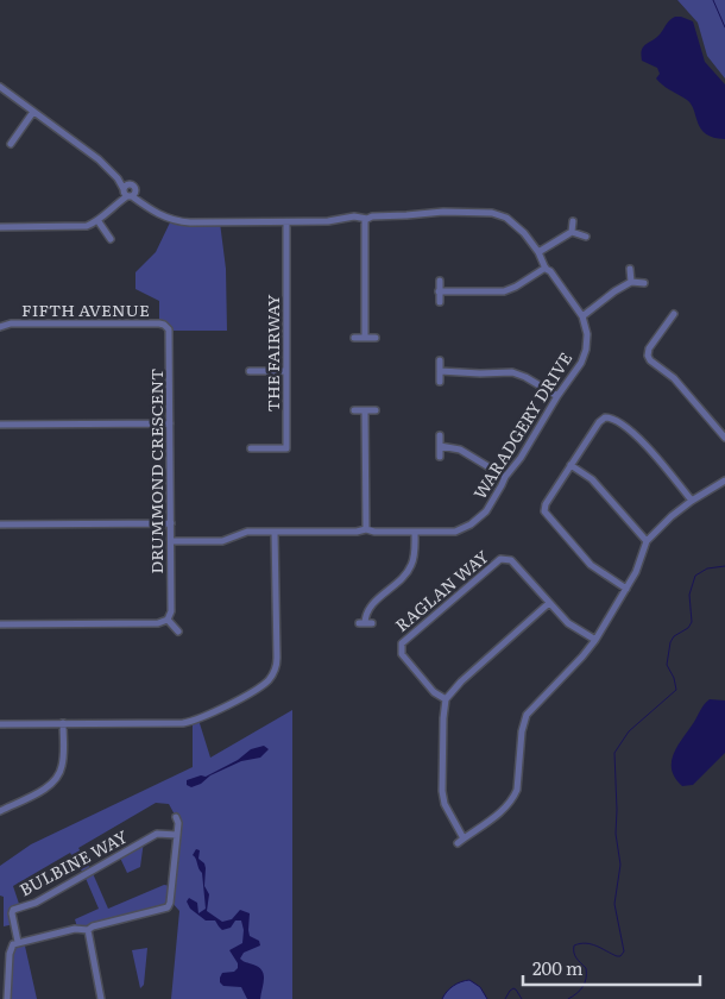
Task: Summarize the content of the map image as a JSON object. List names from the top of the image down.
{
  "streets": {
    "street": [
      "FIFTH AVENUE",
      "THE FAIRWAY",
      "WARADGERY DRIVE",
      "DRUMMOND CRESCENT",
      "RAGLAN WAY",
      "BULBINE WAY"
    ]
  },
  "crossings": [
    ["FIFTH AVENUE", "DRUMMOND CRESCENT"],
    ["THE FAIRWAY", "WARADGERY DRIVE"],
    ["WARADGERY DRIVE", "DRUMMOND CRESCENT"]
  ],
  "scale_bar": "200 m"
}
